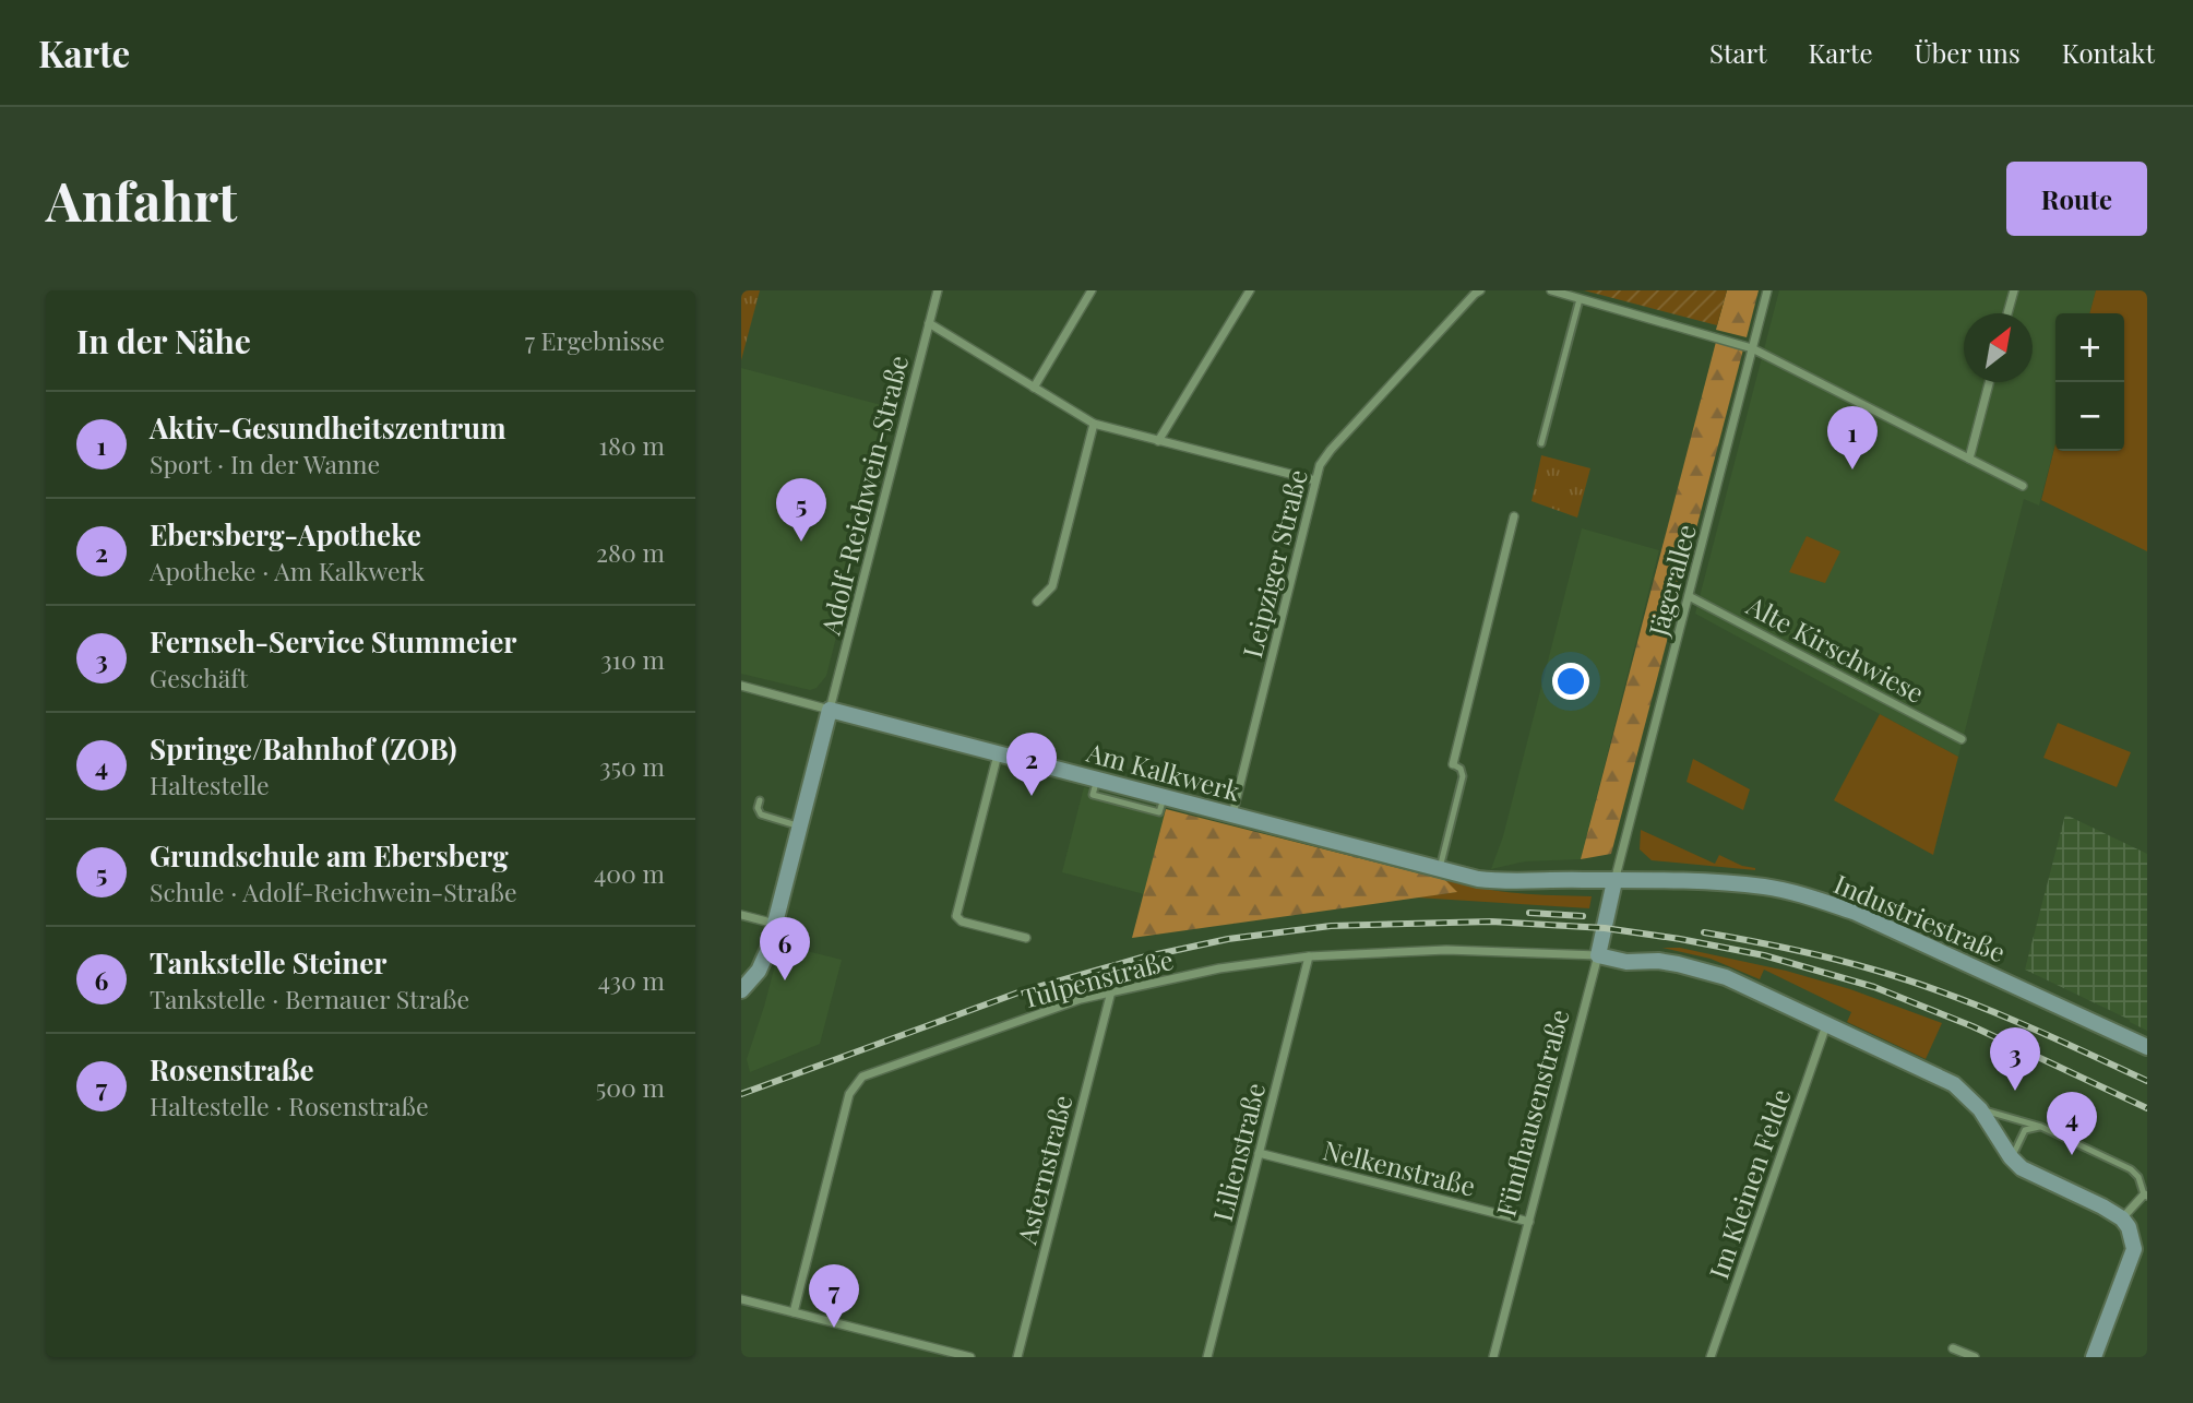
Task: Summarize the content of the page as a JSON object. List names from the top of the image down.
{
  "streets": {
    "street": [
      "Adolf-Reichwein-Straße",
      "Leipziger Straße",
      "Jägerallee",
      "Alte Kirschwiese",
      "Am Kalkwerk",
      "Industriestraße",
      "Tulpenstraße",
      "Fünfhausenstraße",
      "Lilienstraße",
      "Nelkenstraße",
      "Asternstraße",
      "Im Kleinen Felde"
    ]
  },
  "crossings": [
    ["Adolf-Reichwein-Straße", "Am Kalkwerk"],
    ["Leipziger Straße", "Am Kalkwerk"],
    ["Jägerallee", "Alte Kirschwiese"],
    ["Jägerallee", "Am Kalkwerk"],
    ["Jägerallee", "Industriestraße"],
    ["Jägerallee", "Fünfhausenstraße"],
    ["Am Kalkwerk", "Industriestraße"],
    ["Am Kalkwerk", "Fünfhausenstraße"],
    ["Industriestraße", "Fünfhausenstraße"],
    ["Tulpenstraße", "Fünfhausenstraße"],
    ["Tulpenstraße", "Lilienstraße"],
    ["Tulpenstraße", "Asternstraße"],
    ["Fünfhausenstraße", "Nelkenstraße"],
    ["Lilienstraße", "Nelkenstraße"]
  ],
  "north": "top right",
  "page": {
    "header": "Karte",
    "nav": [
      "Start",
      "Karte",
      "Über uns",
      "Kontakt"
    ],
    "buttons": "Route",
    "title": "Anfahrt",
    "heading": ["In der Nähe", "7 Ergebnisse"],
    "map_buttons": ["+", "−"],
    "list": [
      {
        "mark": "1",
        "name": "Aktiv-Gesundheitszentrum",
        "note": "Sport · In der Wanne",
        "value": "180 m"
      },
      {
        "mark": "2",
        "name": "Ebersberg-Apotheke",
        "note": "Apotheke · Am Kalkwerk",
        "value": "280 m"
      },
      {
        "mark": "3",
        "name": "Fernseh-Service Stummeier",
        "note": "Geschäft",
        "value": "310 m"
      },
      {
        "mark": "4",
        "name": "Springe/Bahnhof (ZOB)",
        "note": "Haltestelle",
        "value": "350 m"
      },
      {
        "mark": "5",
        "name": "Grundschule am Ebersberg",
        "note": "Schule · Adolf-Reichwein-Straße",
        "value": "400 m"
      },
      {
        "mark": "6",
        "name": "Tankstelle Steiner",
        "note": "Tankstelle · Bernauer Straße",
        "value": "430 m"
      },
      {
        "mark": "7",
        "name": "Rosenstraße",
        "note": "Haltestelle · Rosenstraße",
        "value": "500 m"
      }
    ],
    "pins": [
      "1",
      "5",
      "2",
      "6",
      "3",
      "4",
      "7"
    ]
  }
}
